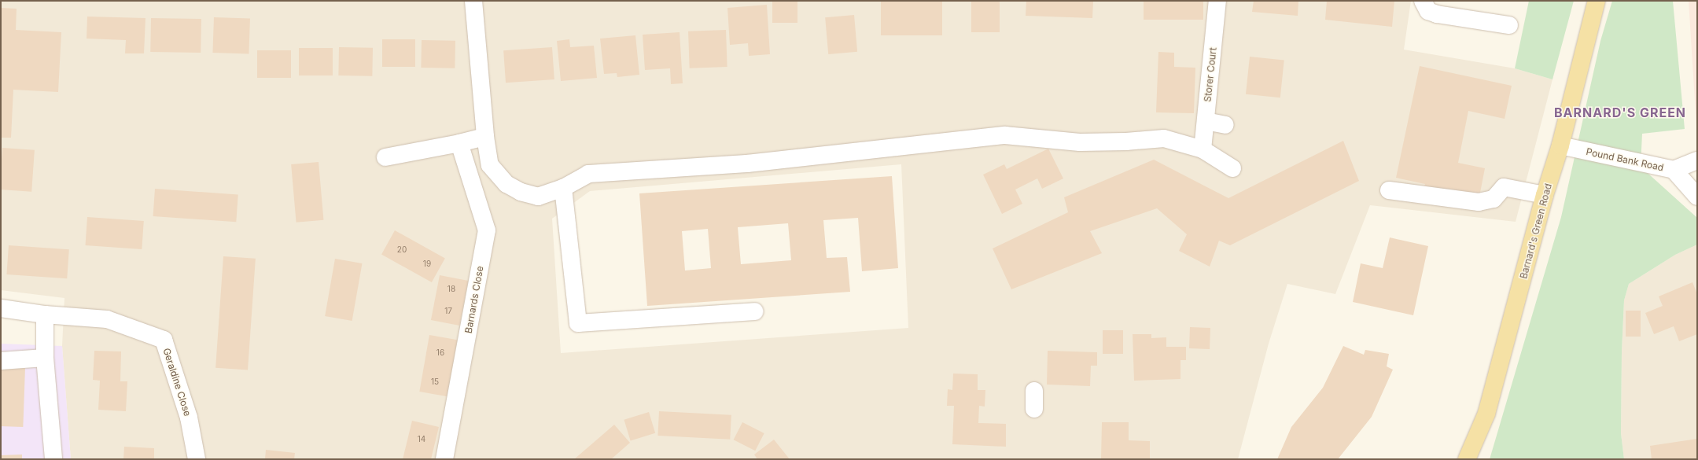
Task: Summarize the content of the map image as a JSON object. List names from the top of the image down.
{
  "streets": {
    "main road": ["Barnard's Green Road"],
    "street": [
      "Storer Court",
      "Pound Bank Road",
      "Barnards Close",
      "Geraldine Close"
    ]
  },
  "crossings": [
    ["Pound Bank Road", "Barnard's Green Road"]
  ],
  "districts": ["BARNARD'S GREEN"],
  "house_numbers": [
    "20",
    "19",
    "18",
    "17",
    "16",
    "15",
    "14"
  ]
}
